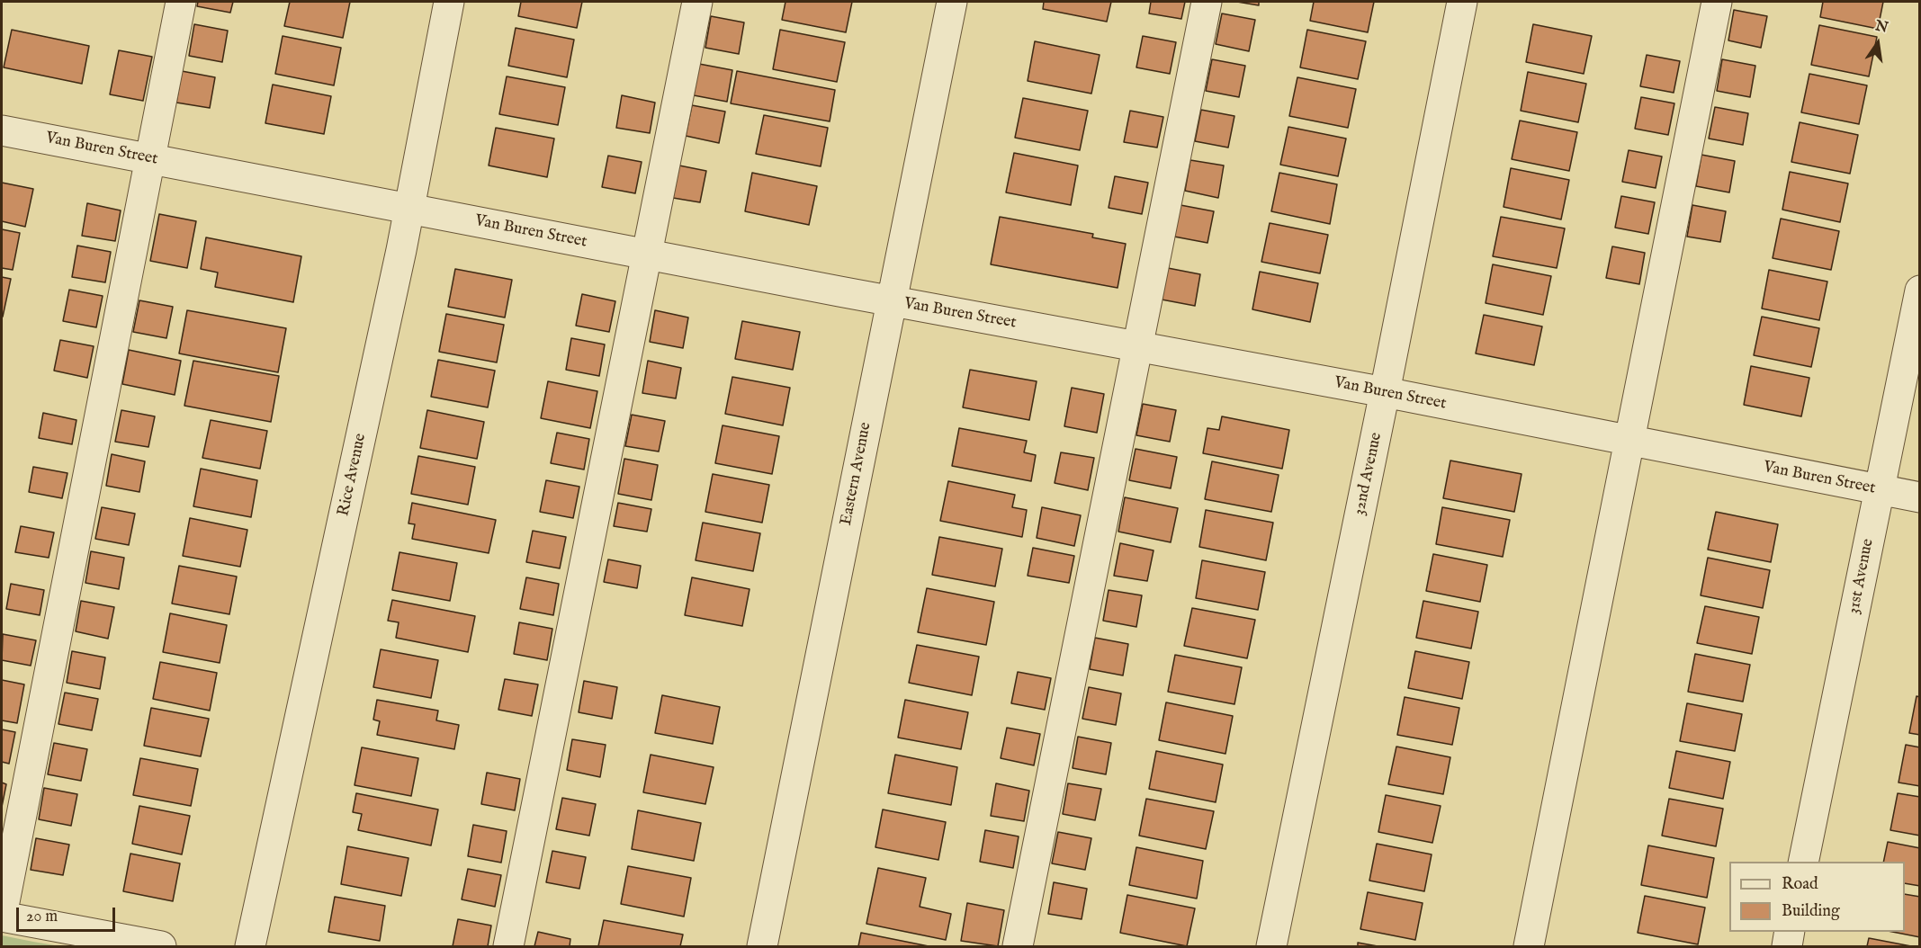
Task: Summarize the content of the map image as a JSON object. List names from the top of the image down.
{
  "streets": {
    "street": [
      "Van Buren Street",
      "Eastern Avenue",
      "32nd Avenue",
      "Rice Avenue",
      "31st Avenue"
    ]
  },
  "crossings": [
    ["Van Buren Street", "Eastern Avenue"],
    ["Van Buren Street", "32nd Avenue"],
    ["Van Buren Street", "Rice Avenue"],
    ["Van Buren Street", "31st Avenue"]
  ],
  "legend": ["Road", "Building"],
  "scale_bar": "20 m",
  "north": "top"
}
